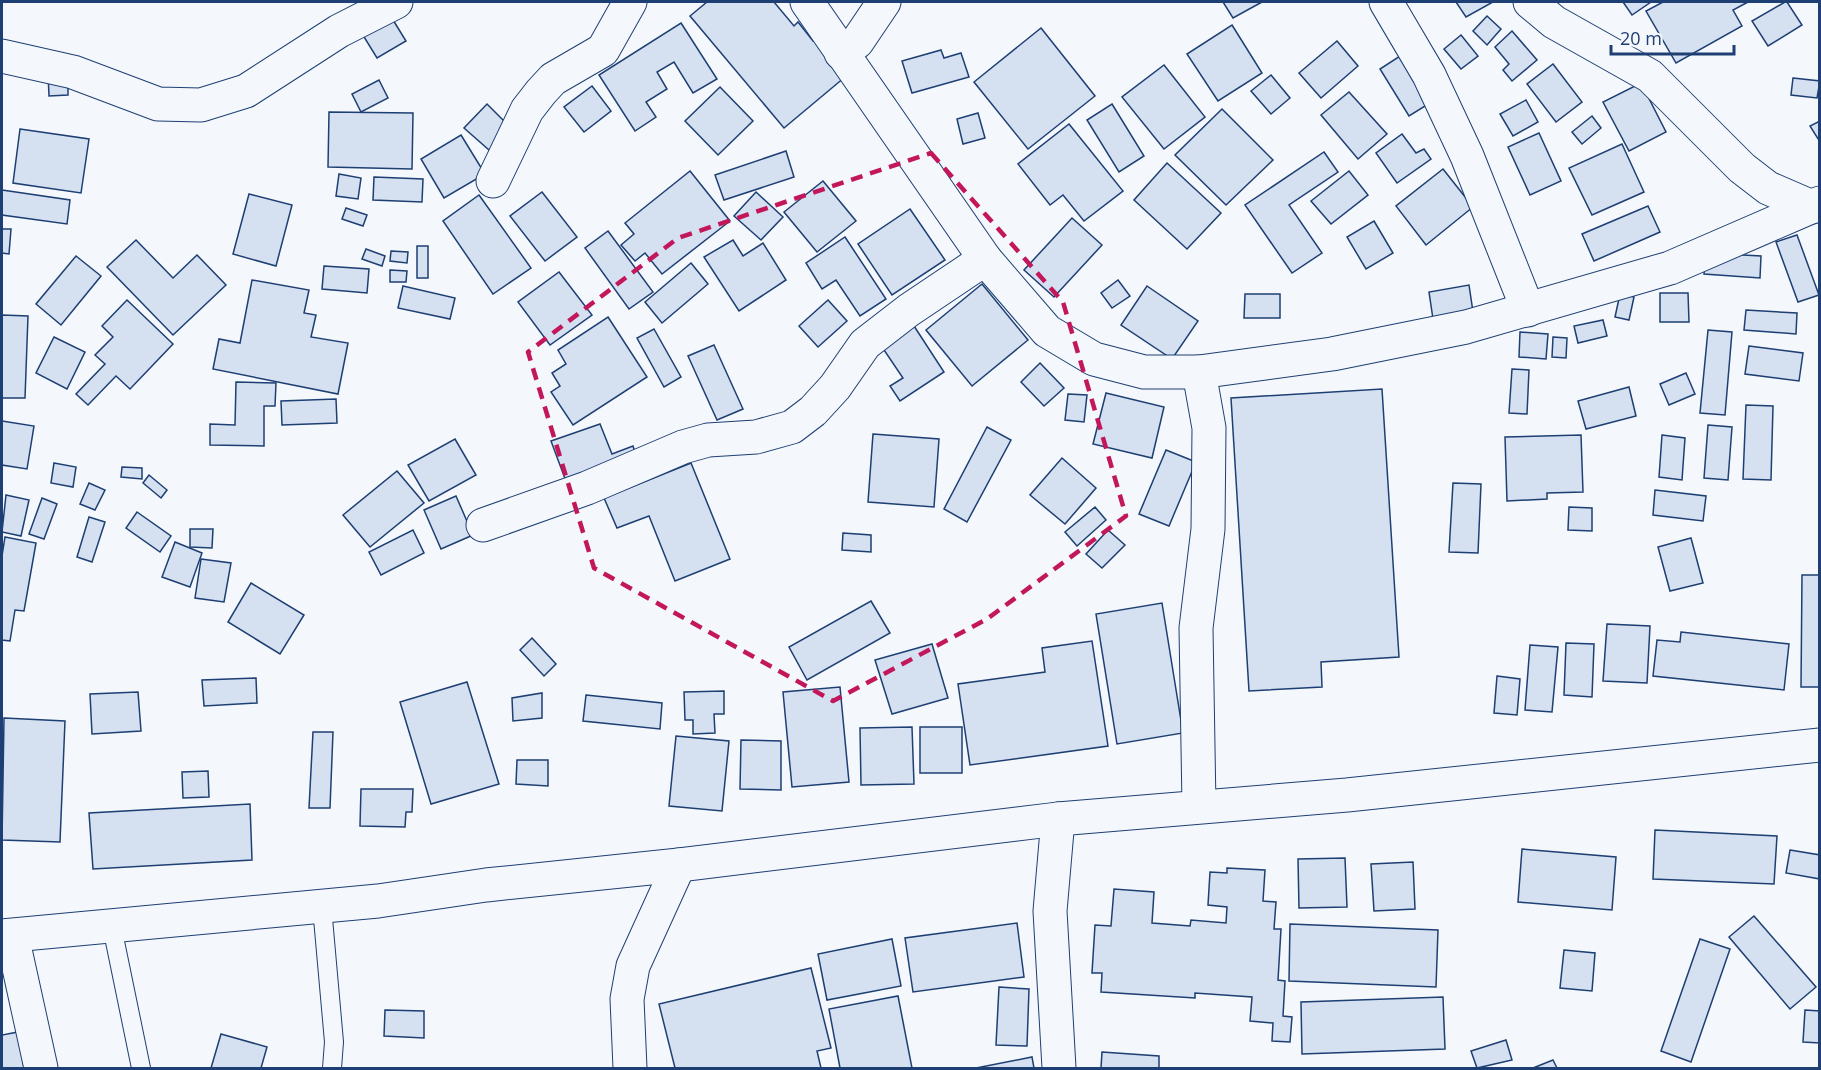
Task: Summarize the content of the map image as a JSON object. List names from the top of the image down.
{
  "scale_bar": "20 m"
}
